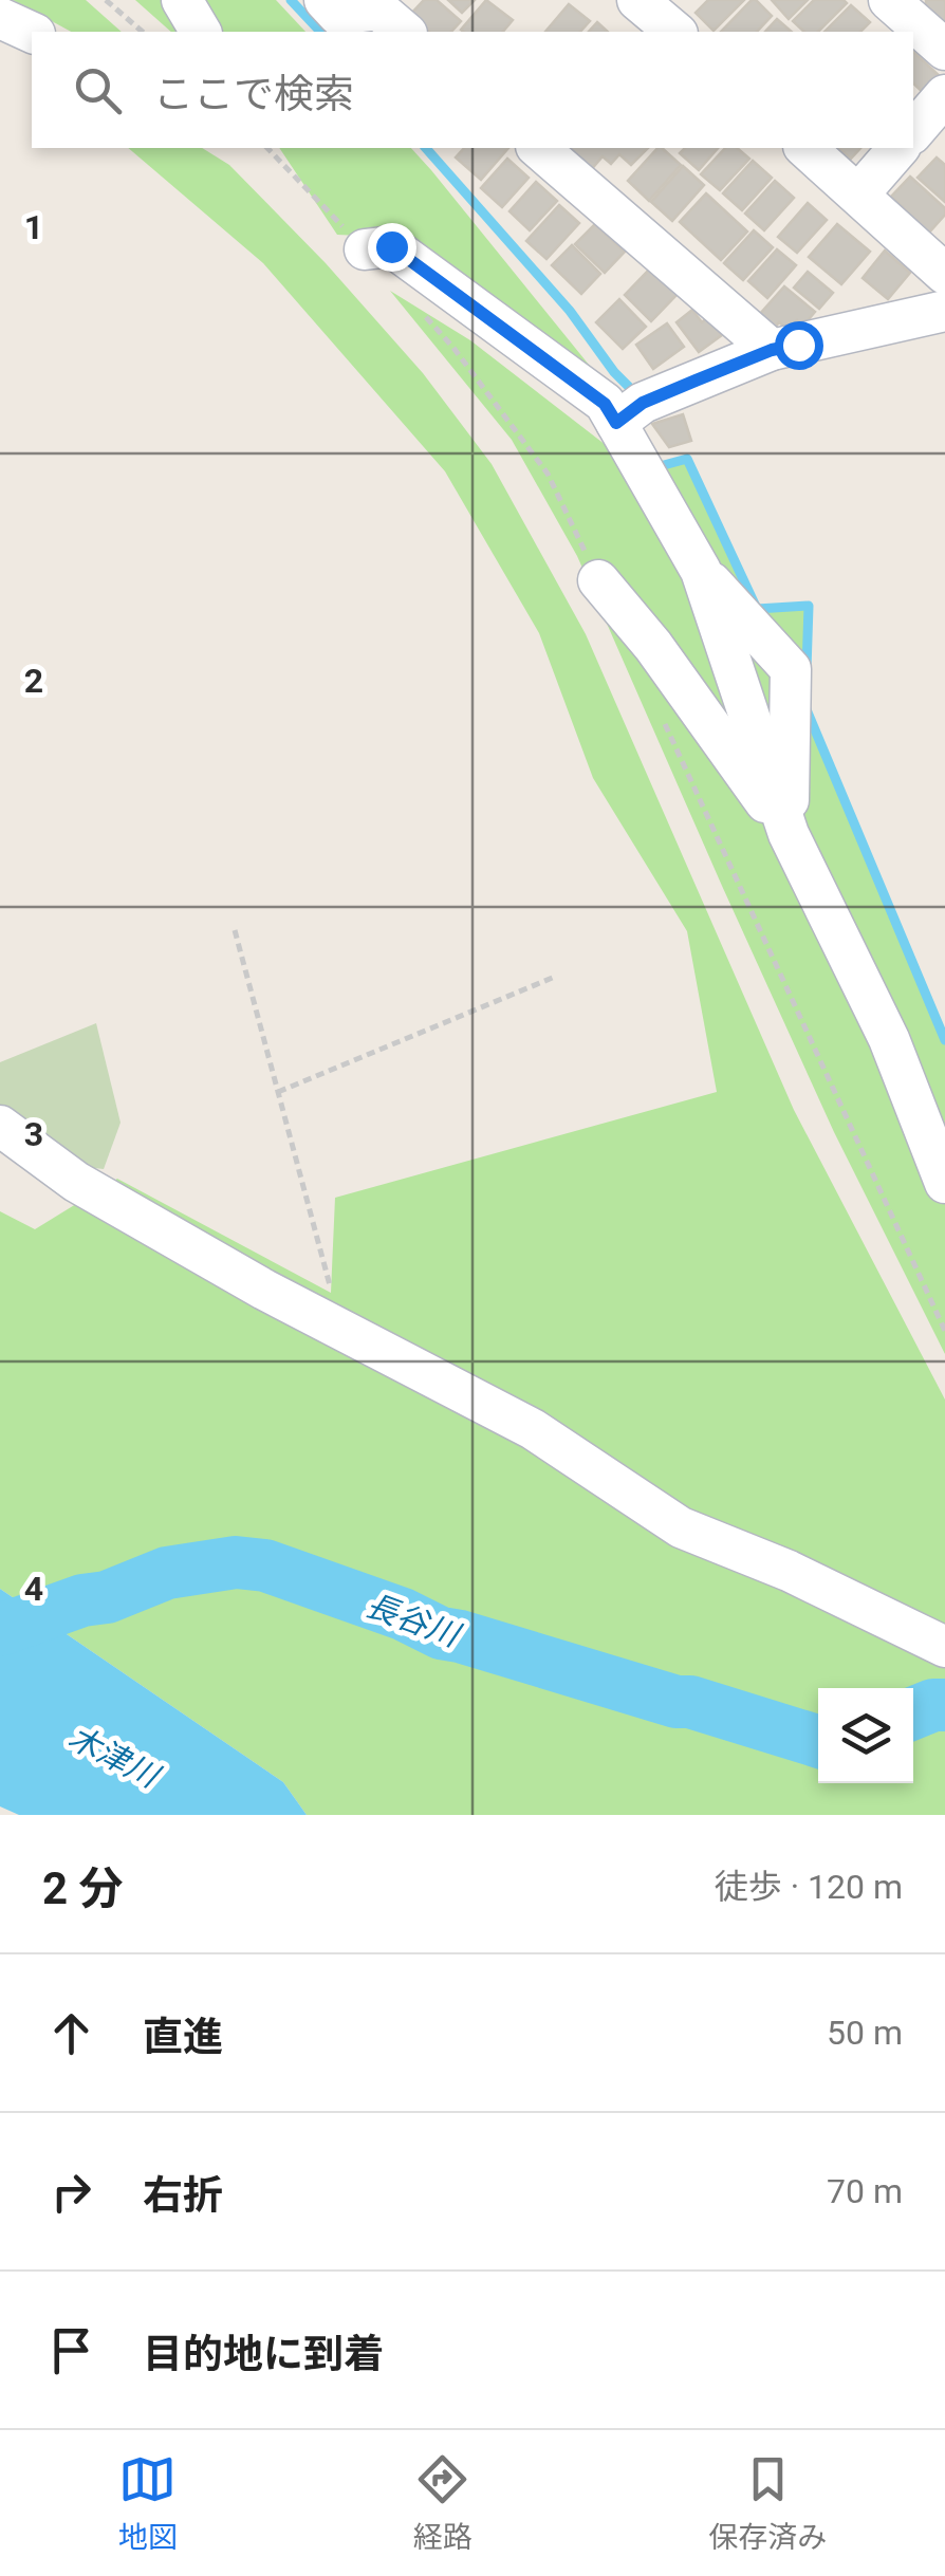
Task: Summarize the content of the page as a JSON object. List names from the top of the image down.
{
  "water": ["長谷川", "木津川"],
  "page": {
    "search": "ここで検索",
    "heading": ["2 分", "徒歩 · 120 m"],
    "list": [
      ["直進", "50 m"],
      ["右折", "70 m"],
      "目的地に到着"
    ],
    "nav": ["地図", "経路", "保存済み"]
  },
  "grid": {
    "rows": [
      "1",
      "2",
      "3",
      "4"
    ]
  }
}
